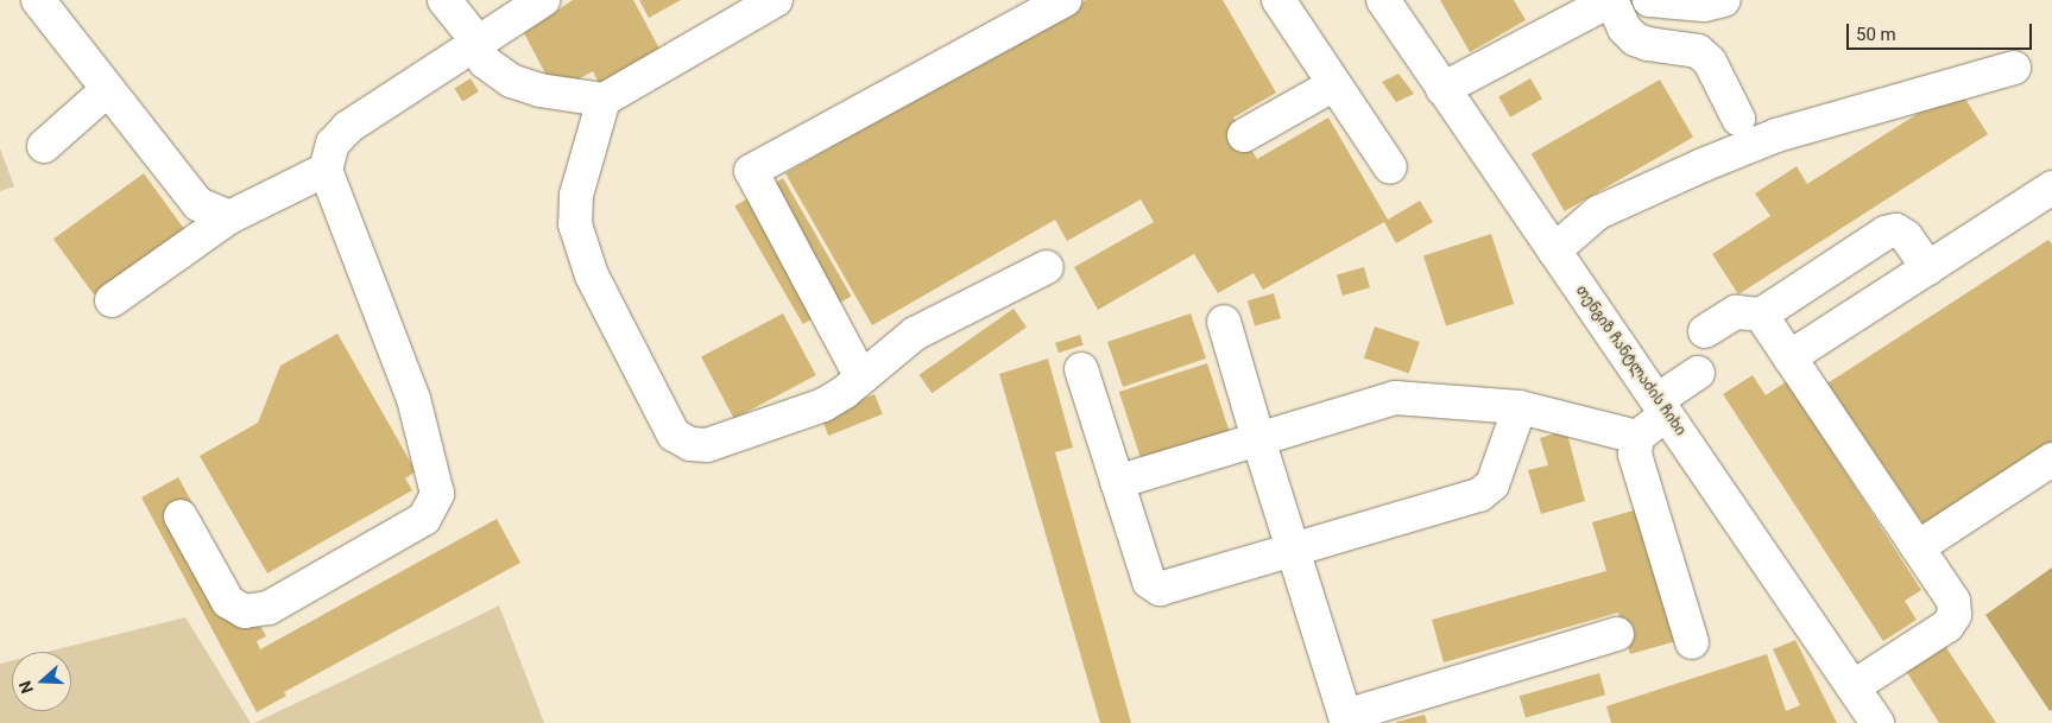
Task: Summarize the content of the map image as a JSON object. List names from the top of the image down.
{
  "streets": {
    "street": ["თენგიზ ჩანტლაძის ჩიხი"]
  },
  "scale_bar": "50 m",
  "north": "left"
}
